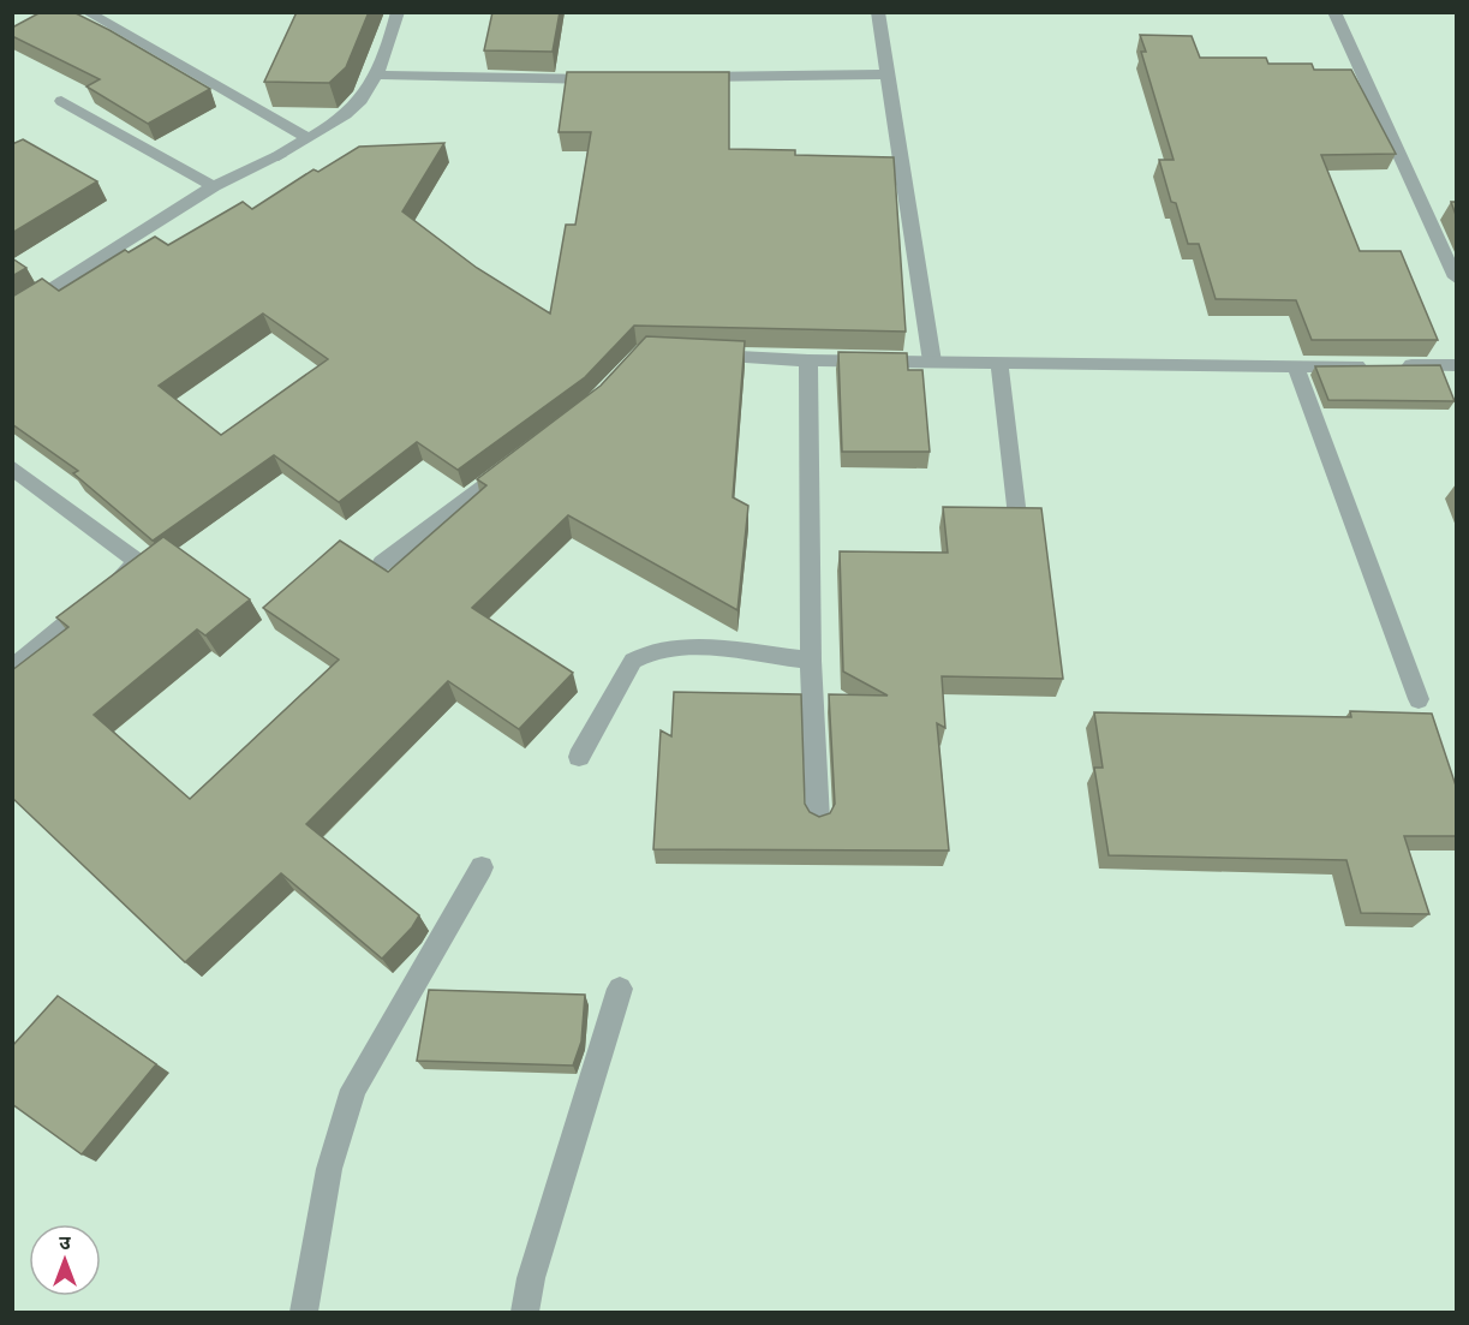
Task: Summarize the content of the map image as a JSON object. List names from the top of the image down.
{
  "north": "top"
}
